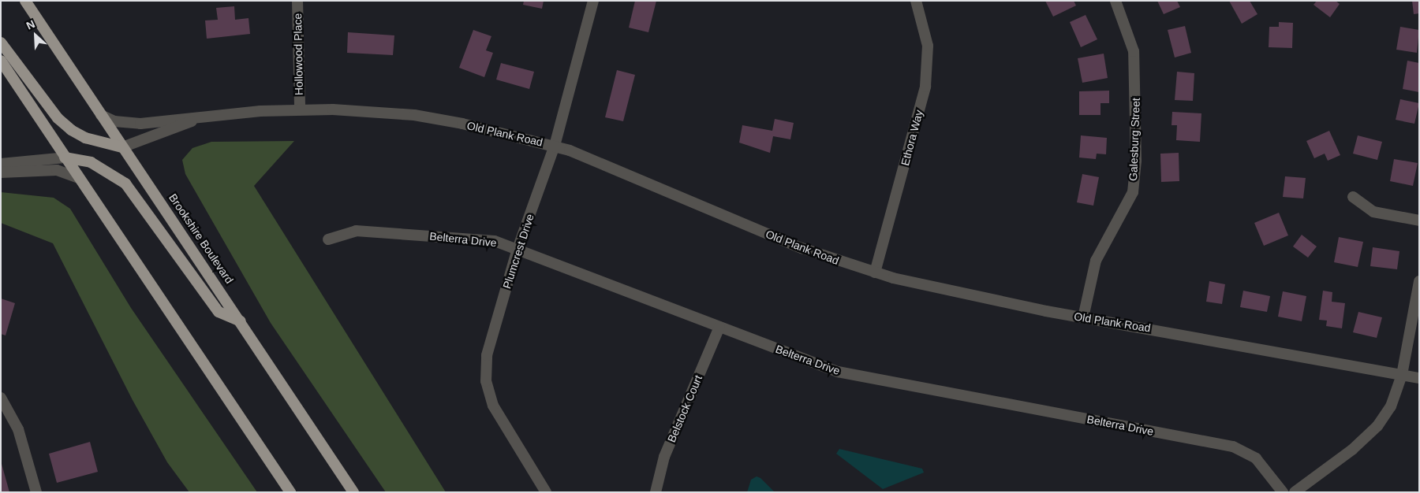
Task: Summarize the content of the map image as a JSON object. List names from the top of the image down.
{
  "streets": {
    "highway": ["Brookshire Boulevard"],
    "street": [
      "Hollowood Place",
      "Old Plank Road",
      "Ethora Way",
      "Galesburg Street",
      "Belterra Drive",
      "Plumcrest Drive",
      "Belstock Court"
    ]
  },
  "crossings": [
    ["Hollowood Place", "Old Plank Road"],
    ["Old Plank Road", "Ethora Way"],
    ["Old Plank Road", "Galesburg Street"],
    ["Old Plank Road", "Brookshire Boulevard"],
    ["Old Plank Road", "Plumcrest Drive"],
    ["Belterra Drive", "Plumcrest Drive"],
    ["Belterra Drive", "Belstock Court"]
  ],
  "north": "top left"
}
